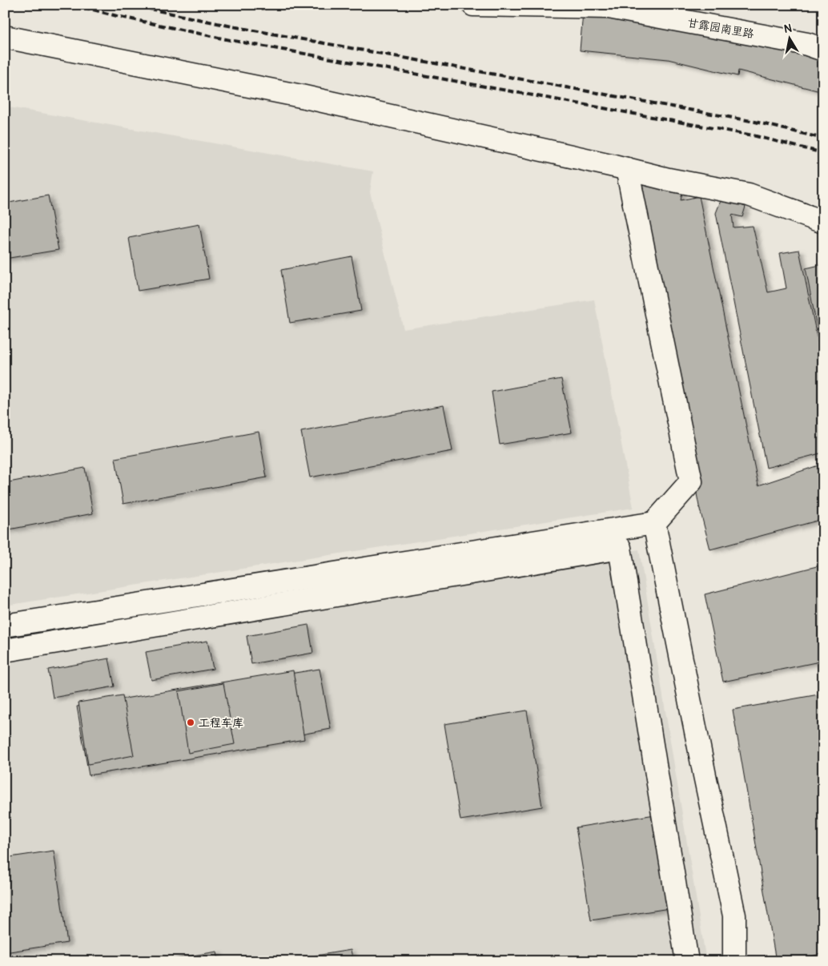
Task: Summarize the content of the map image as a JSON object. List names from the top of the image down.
{
  "streets": {
    "street": ["甘露园南里路"]
  },
  "places": ["工程车库"],
  "north": "top"
}
